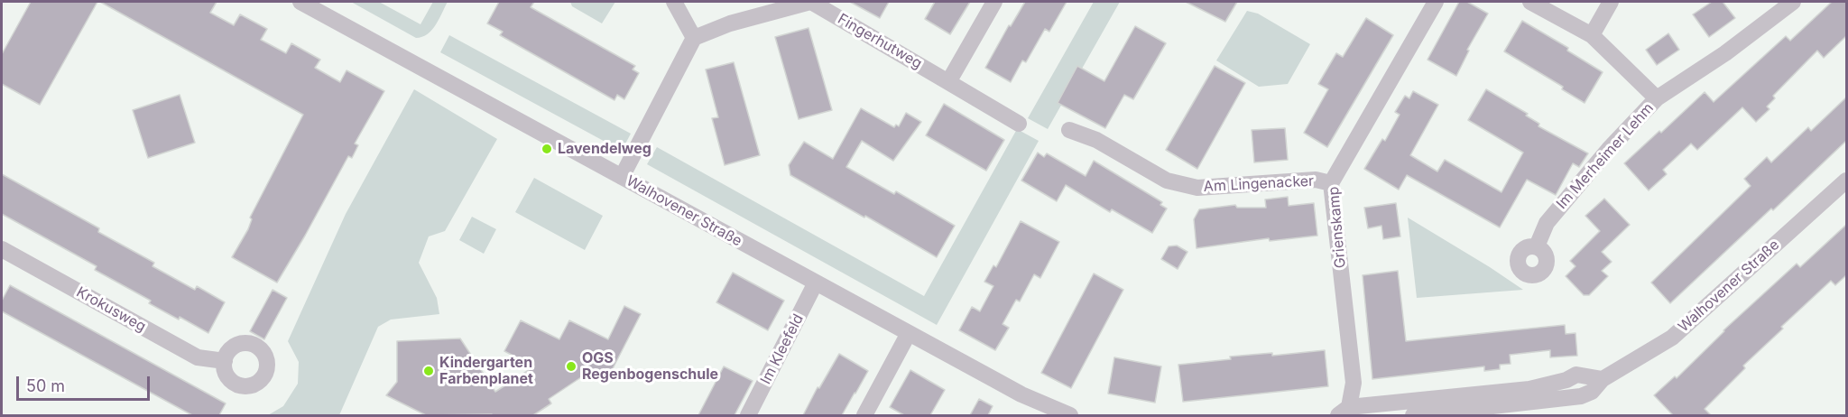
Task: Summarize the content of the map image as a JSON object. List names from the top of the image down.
{
  "streets": {
    "street": [
      "Fingerhutweg",
      "Im Merheimer Lehm",
      "Am Lingenacker",
      "Walhovener Straße",
      "Grienskamp",
      "Krokusweg",
      "Im Kleefeld"
    ]
  },
  "crossings": [
    ["Am Lingenacker", "Grienskamp"],
    ["Walhovener Straße", "Im Kleefeld"]
  ],
  "places": ["Lavendelweg", "OGS Regenbogenschule", "Kindergarten Farbenplanet"],
  "scale_bar": "50 m"
}
